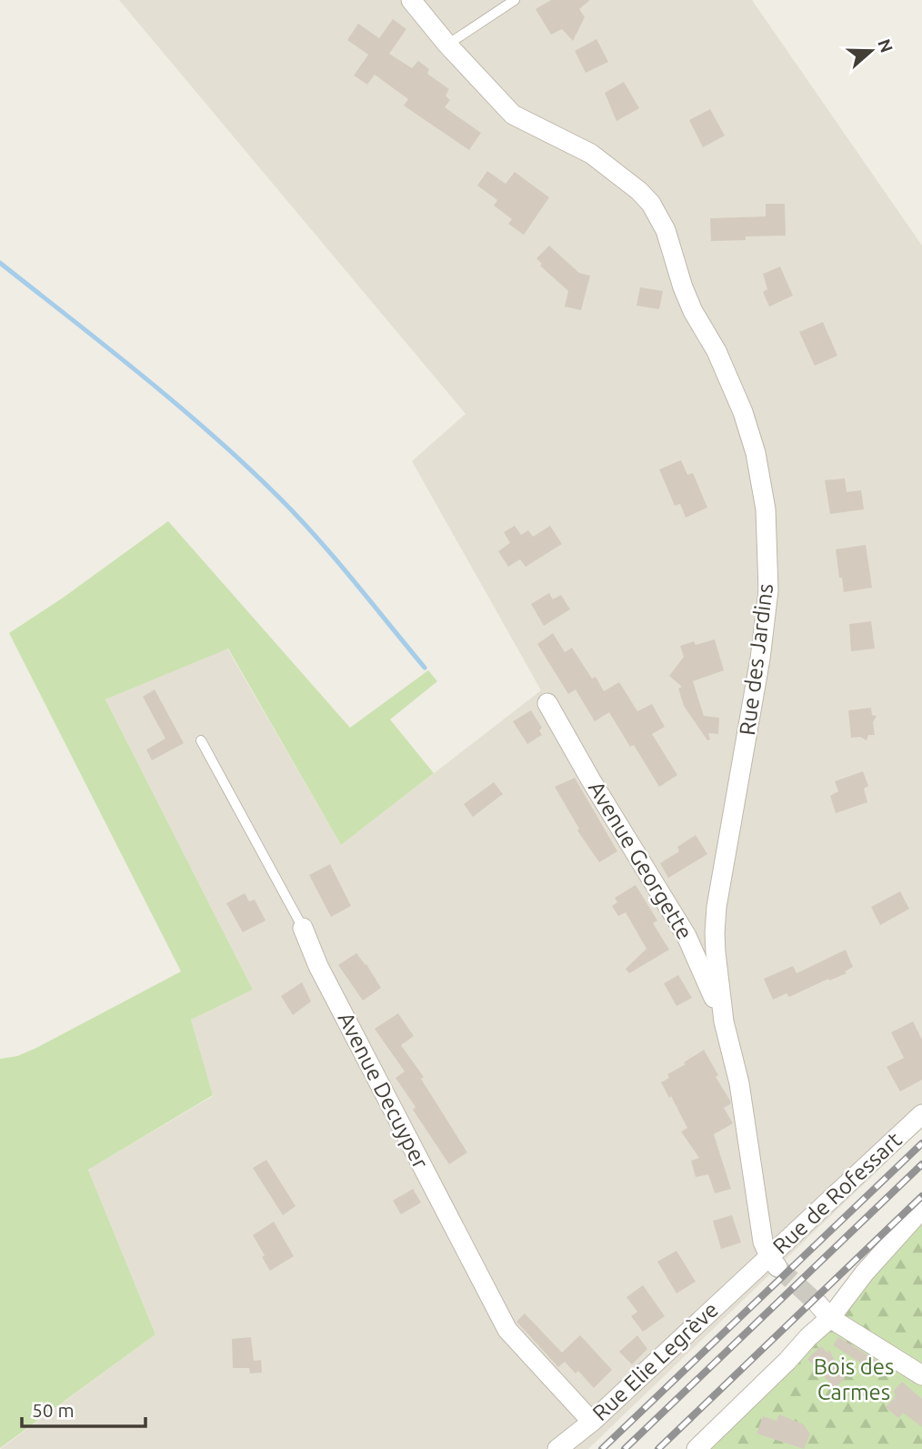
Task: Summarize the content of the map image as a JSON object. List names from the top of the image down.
{
  "streets": {
    "street": [
      "Rue des Jardins",
      "Avenue Georgette",
      "Avenue Decuyper",
      "Rue de Rofessart",
      "Rue Elie Legrève"
    ]
  },
  "crossings": [
    ["Rue des Jardins", "Avenue Georgette"],
    ["Rue des Jardins", "Rue de Rofessart"],
    ["Avenue Decuyper", "Rue Elie Legrève"],
    ["Rue de Rofessart", "Rue Elie Legrève"]
  ],
  "parks": ["Bois des Carmes"],
  "scale_bar": "50 m",
  "north": "right"
}
